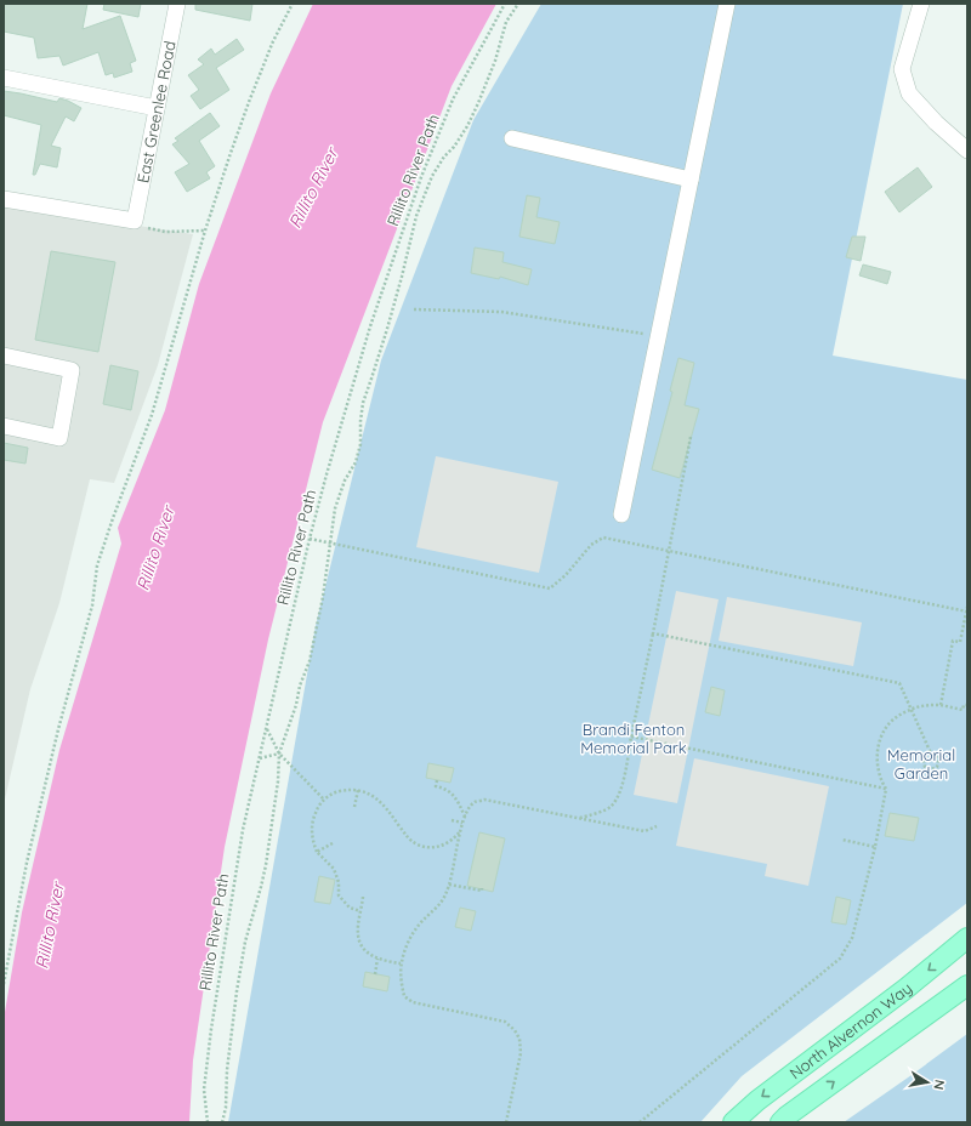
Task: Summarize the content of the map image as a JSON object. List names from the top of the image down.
{
  "streets": {
    "main road": ["North Alvernon Way"],
    "street": ["East Greenlee Road"],
    "path": ["Rillito River Path"]
  },
  "water": ["Rillito River"],
  "parks": ["Brandi Fenton Memorial Park", "Memorial Garden"],
  "north": "right"
}
